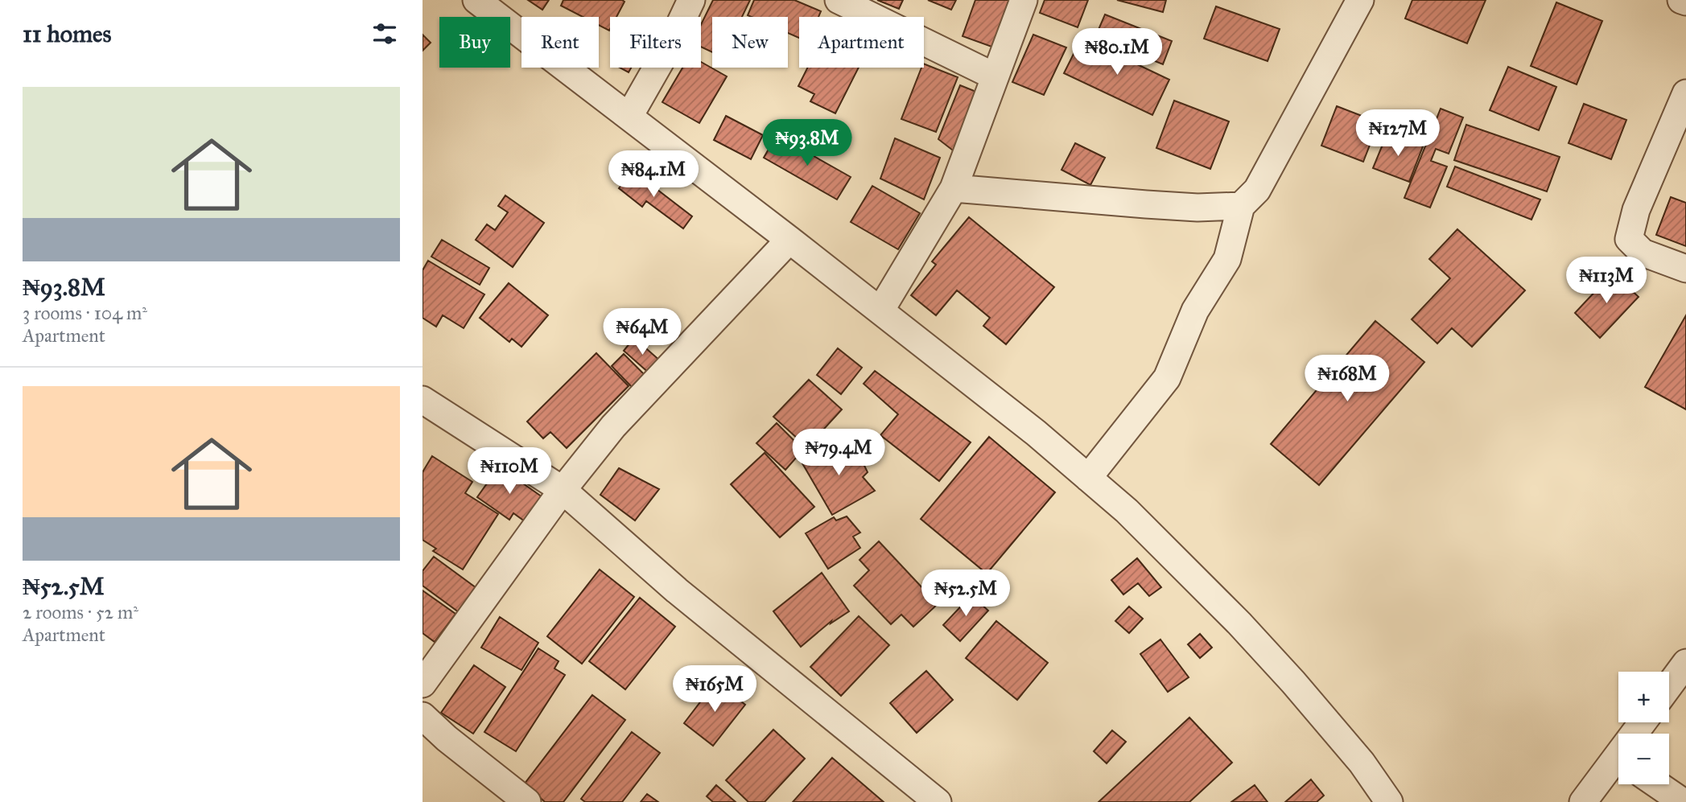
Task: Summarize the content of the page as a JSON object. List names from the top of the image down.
{
  "page": {
    "heading": "11 homes",
    "chip": [
      "Buy",
      "Rent",
      "Filters",
      "New",
      "Apartment"
    ],
    "price": [
      "₦80.1M",
      "₦127M",
      "₦93.8M",
      "₦84.1M",
      "₦113M",
      "₦64M",
      "₦168M",
      "₦79.4M",
      "₦110M",
      "₦52.5M",
      "₦165M"
    ],
    "list": [
      {
        "name": "₦93.8M",
        "note": "3 rooms · 104 m² · Apartment"
      },
      {
        "name": "₦52.5M",
        "note": "2 rooms · 52 m² · Apartment"
      }
    ],
    "map_buttons": ["+", "−"]
  }
}
